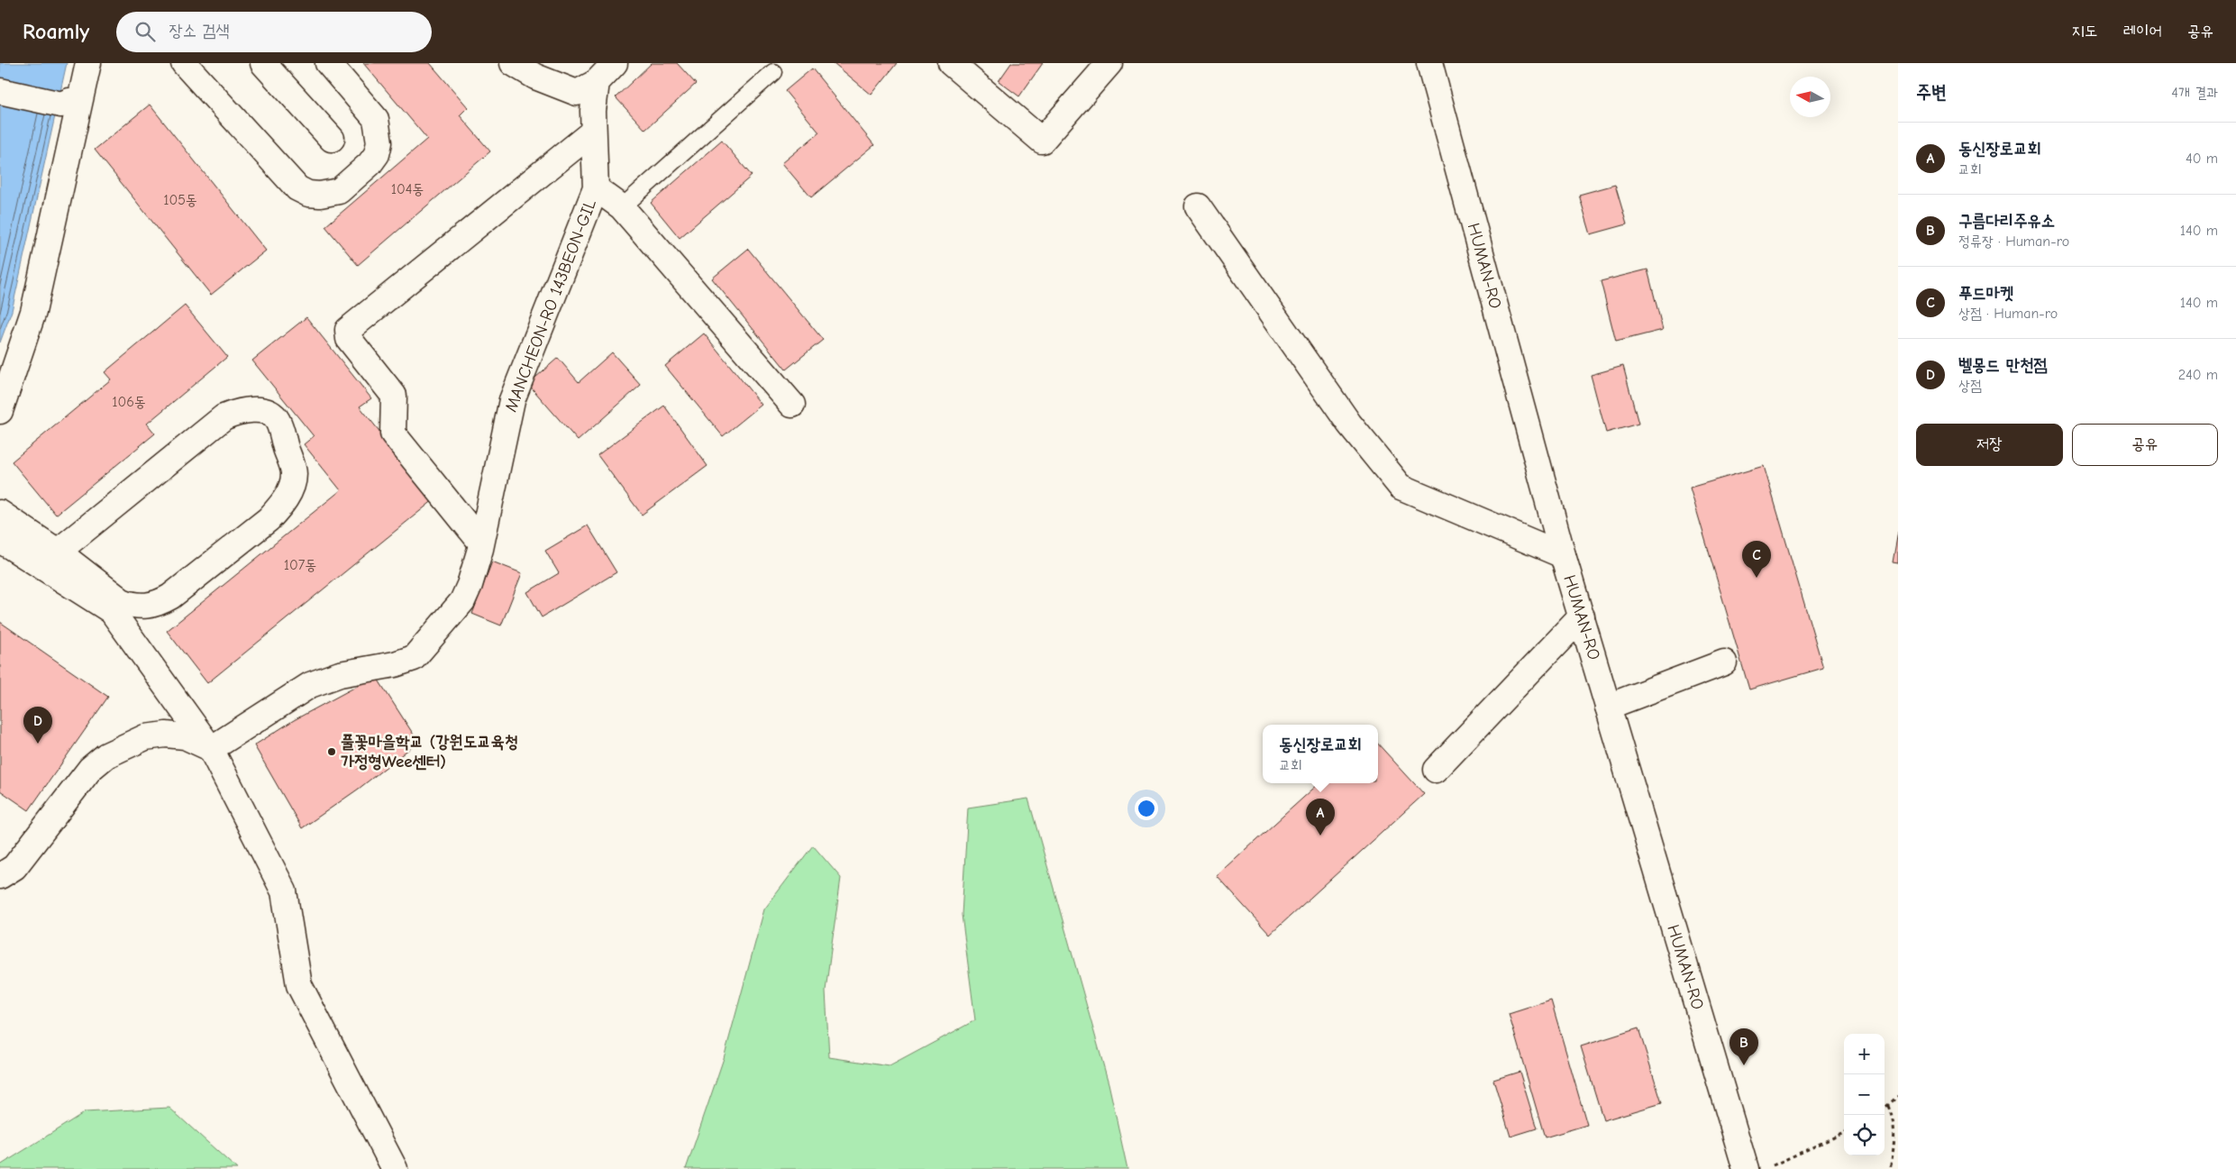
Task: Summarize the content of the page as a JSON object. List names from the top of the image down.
{
  "streets": {
    "street": ["HUMAN-RO", "MANCHEON-RO 143BEON-GIL"]
  },
  "places": ["풀꽃마을학교 (강원도교육청 가정형Wee센터)"],
  "house_numbers": [
    "104동",
    "105동",
    "106동",
    "107동"
  ],
  "north": "left",
  "page": {
    "header": "Roamly",
    "search": "장소 검색",
    "nav": ["지도", "레이어", "공유"],
    "heading": ["주변", "4개 결과"],
    "list": [
      {
        "mark": "A",
        "name": "동신장로교회",
        "note": "교회",
        "value": "40 m"
      },
      {
        "mark": "B",
        "name": "구름다리주유소",
        "note": "정류장 · Human-ro",
        "value": "140 m"
      },
      {
        "mark": "C",
        "name": "푸드마켓",
        "note": "상점 · Human-ro",
        "value": "140 m"
      },
      {
        "mark": "D",
        "name": "벨몽드 만천점",
        "note": "상점",
        "value": "240 m"
      }
    ],
    "buttons": ["저장", "공유"],
    "pins": [
      "C",
      "D",
      "A",
      "B"
    ],
    "popup": ["동신장로교회", "교회"],
    "map_buttons": ["+", "−"]
  }
}
